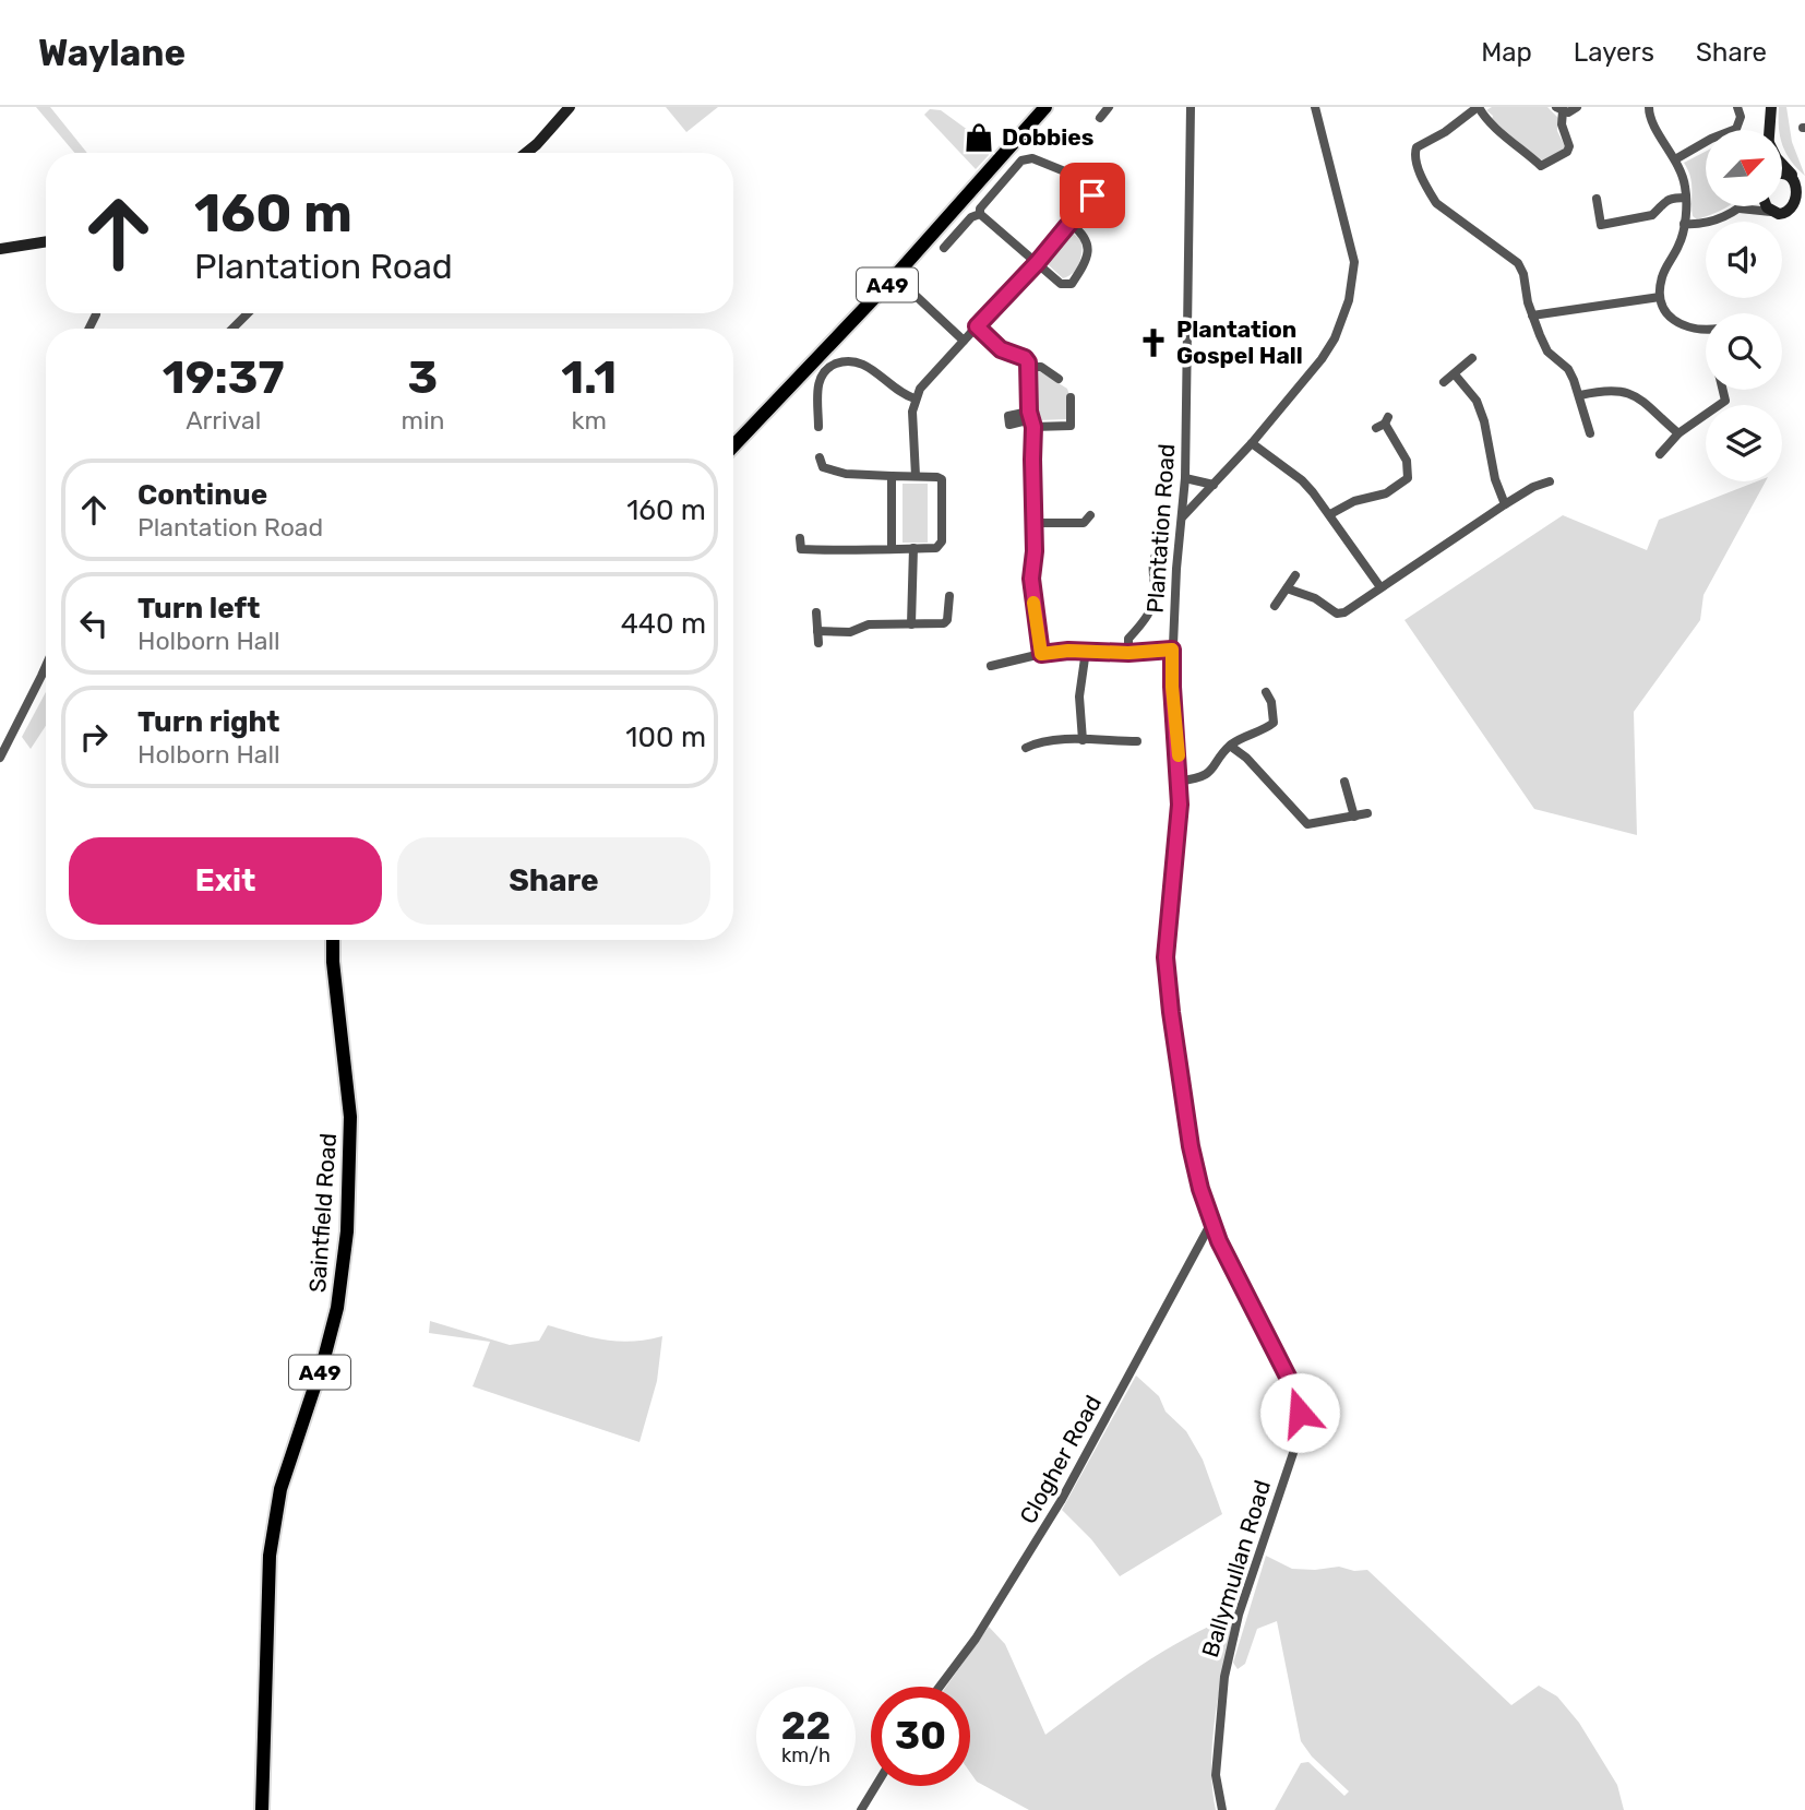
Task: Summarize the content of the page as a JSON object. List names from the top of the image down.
{
  "streets": {
    "main road": ["A49", "Saintfield Road"],
    "street": ["Plantation Road", "Clogher Road", "Ballymullan Road"]
  },
  "crossings": [
    ["Plantation Road", "Clogher Road"],
    ["Plantation Road", "Ballymullan Road"],
    ["Clogher Road", "Ballymullan Road"]
  ],
  "places": {
    "shop": ["Dobbies"],
    "church": ["Plantation Gospel Hall"]
  },
  "north": "top right",
  "page": {
    "header": "Waylane",
    "nav": ["Map", "Layers", "Share"],
    "turn": ["160 m", "Plantation Road"],
    "eta": [
      "19:37",
      "Arrival",
      "3",
      "min",
      "1.1",
      "km"
    ],
    "list": [
      {
        "name": "Continue",
        "note": "Plantation Road",
        "value": "160 m"
      },
      {
        "name": "Turn left",
        "note": "Holborn Hall",
        "value": "440 m"
      },
      {
        "name": "Turn right",
        "note": "Holborn Hall",
        "value": "100 m"
      }
    ],
    "buttons": ["Exit", "Share"],
    "speed": "22 km/h",
    "limit": "30"
  }
}
